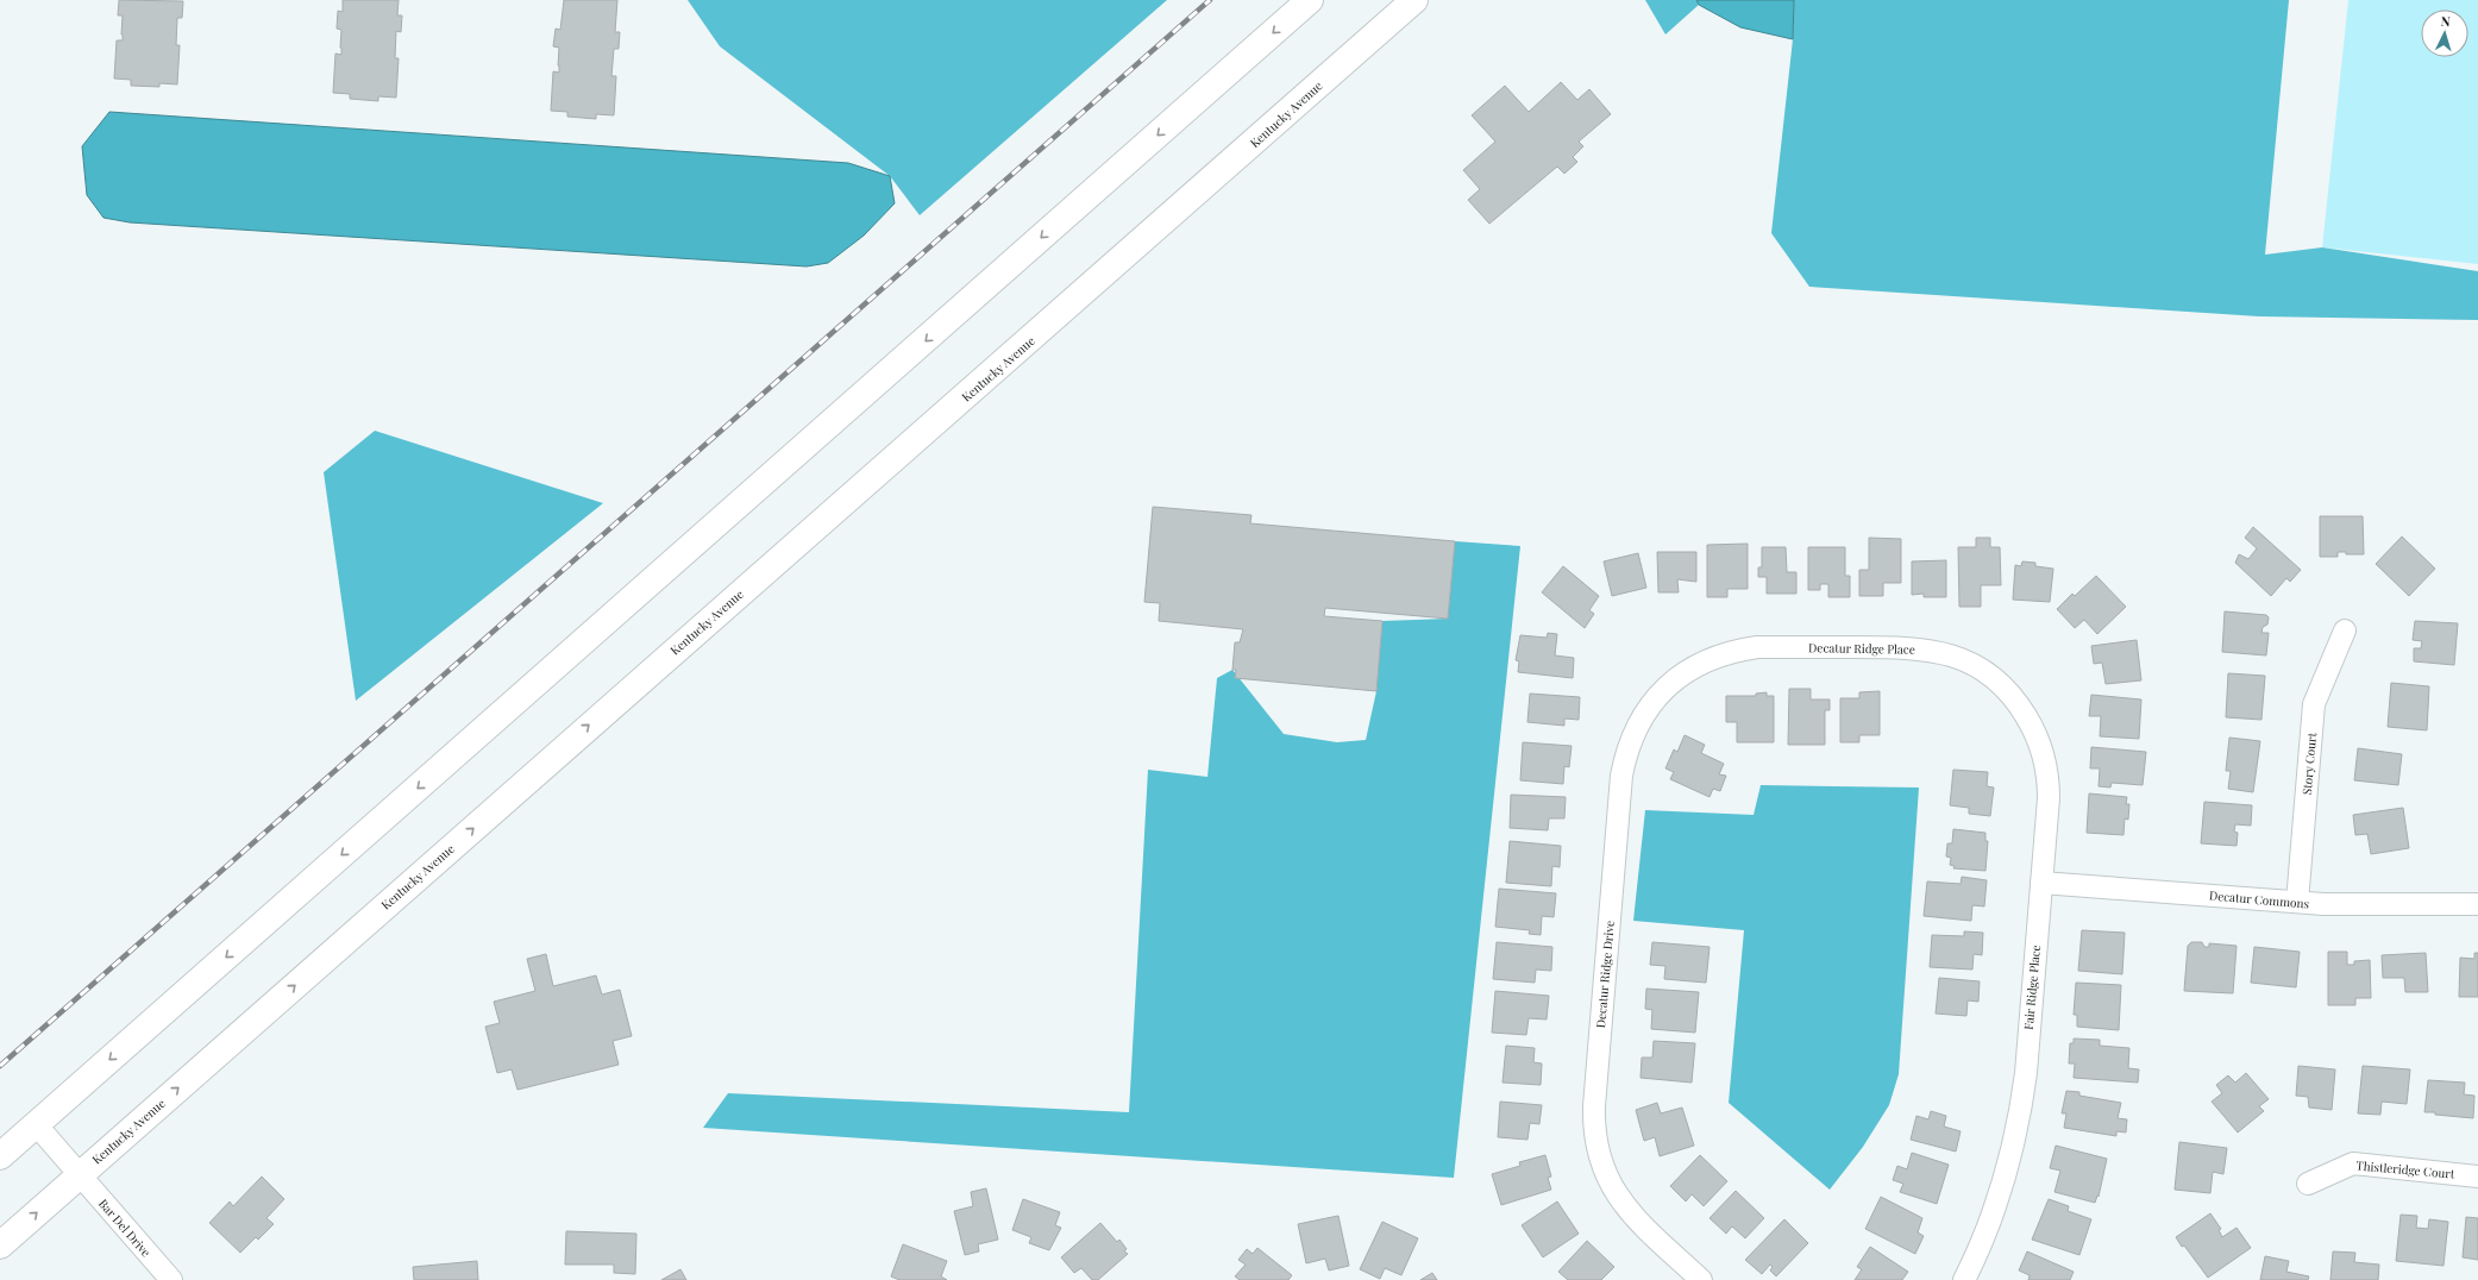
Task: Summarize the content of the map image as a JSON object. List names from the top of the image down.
{
  "streets": {
    "main road": ["Kentucky Avenue"],
    "street": [
      "Decatur Ridge Place",
      "Story Court",
      "Decatur Commons",
      "Decatur Ridge Drive",
      "Fair Ridge Place",
      "Thistleridge Court",
      "Bar Del Drive"
    ]
  },
  "crossings": [
    ["Kentucky Avenue", "Bar Del Drive"],
    ["Decatur Ridge Place", "Decatur Ridge Drive"],
    ["Decatur Ridge Place", "Fair Ridge Place"],
    ["Story Court", "Decatur Commons"],
    ["Decatur Commons", "Fair Ridge Place"]
  ],
  "north": "top"
}
